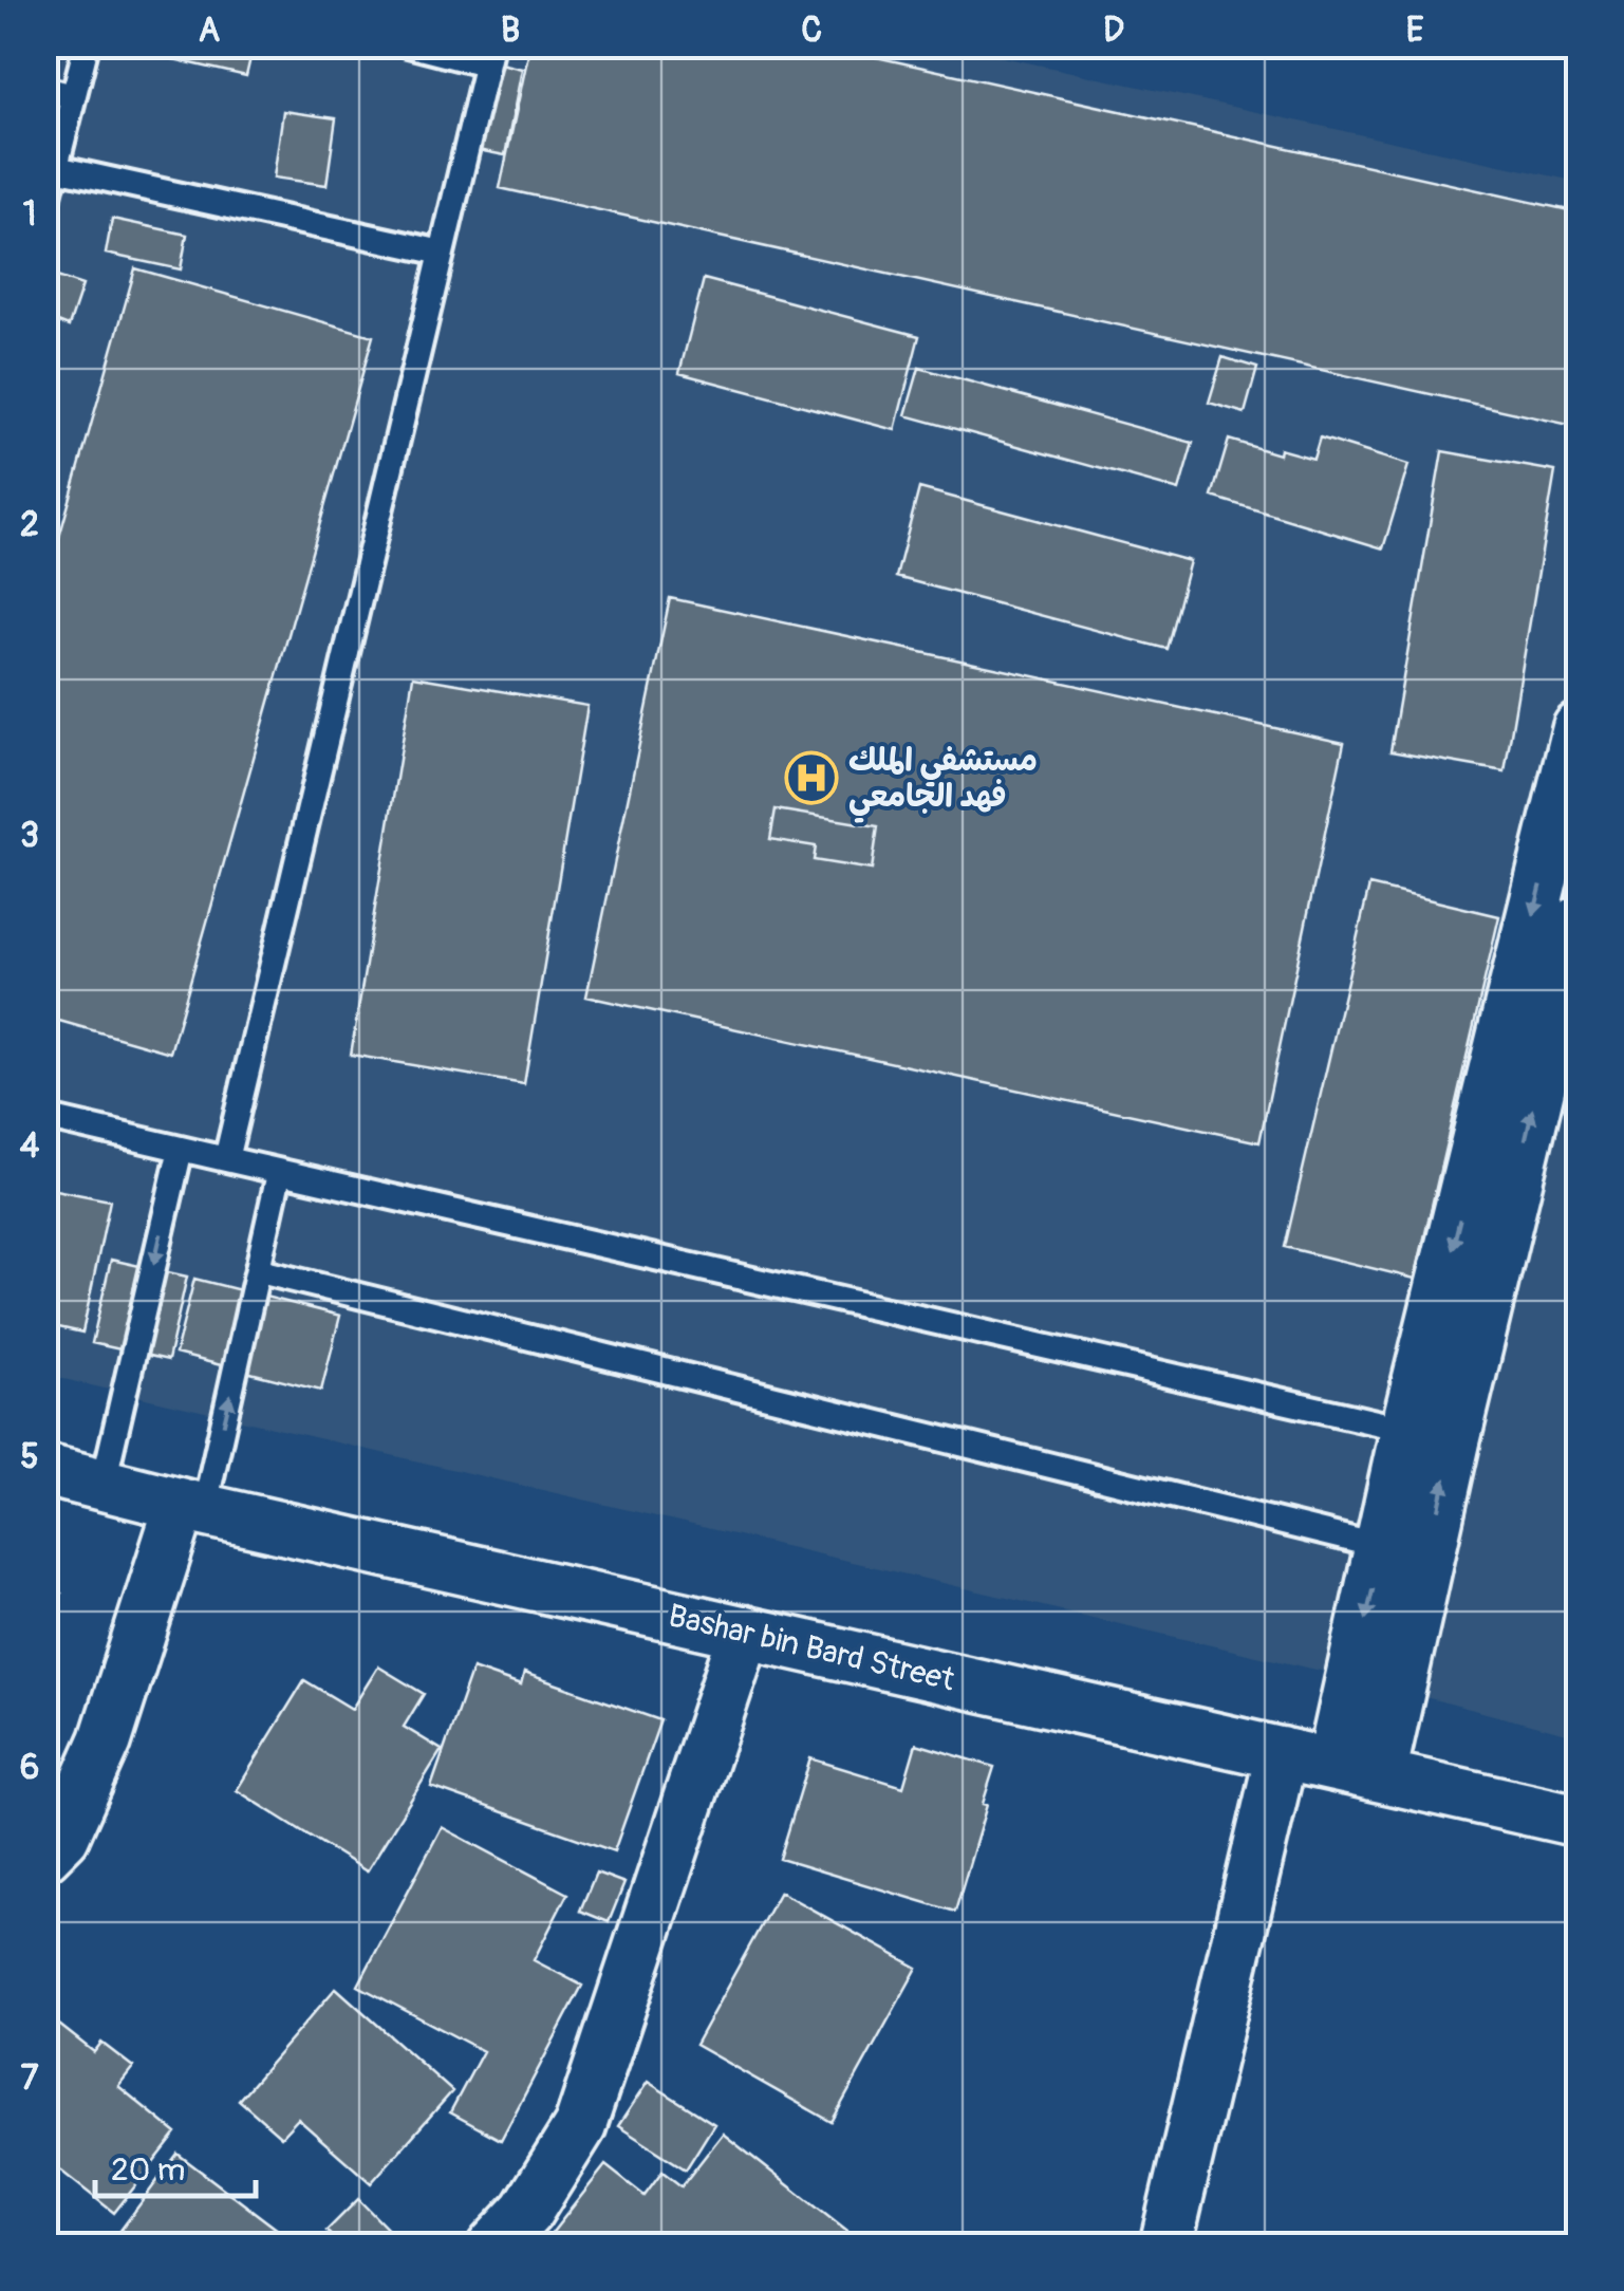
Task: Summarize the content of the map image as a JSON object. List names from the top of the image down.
{
  "streets": {
    "street": ["Bashar bin Bard Street"]
  },
  "places": {
    "hospital": ["مستشفي الملك فهد الجامعي"]
  },
  "scale_bar": "20 m",
  "grid": {
    "columns": [
      "A",
      "B",
      "C",
      "D",
      "E"
    ],
    "rows": [
      "1",
      "2",
      "3",
      "4",
      "5",
      "6",
      "7"
    ]
  }
}
